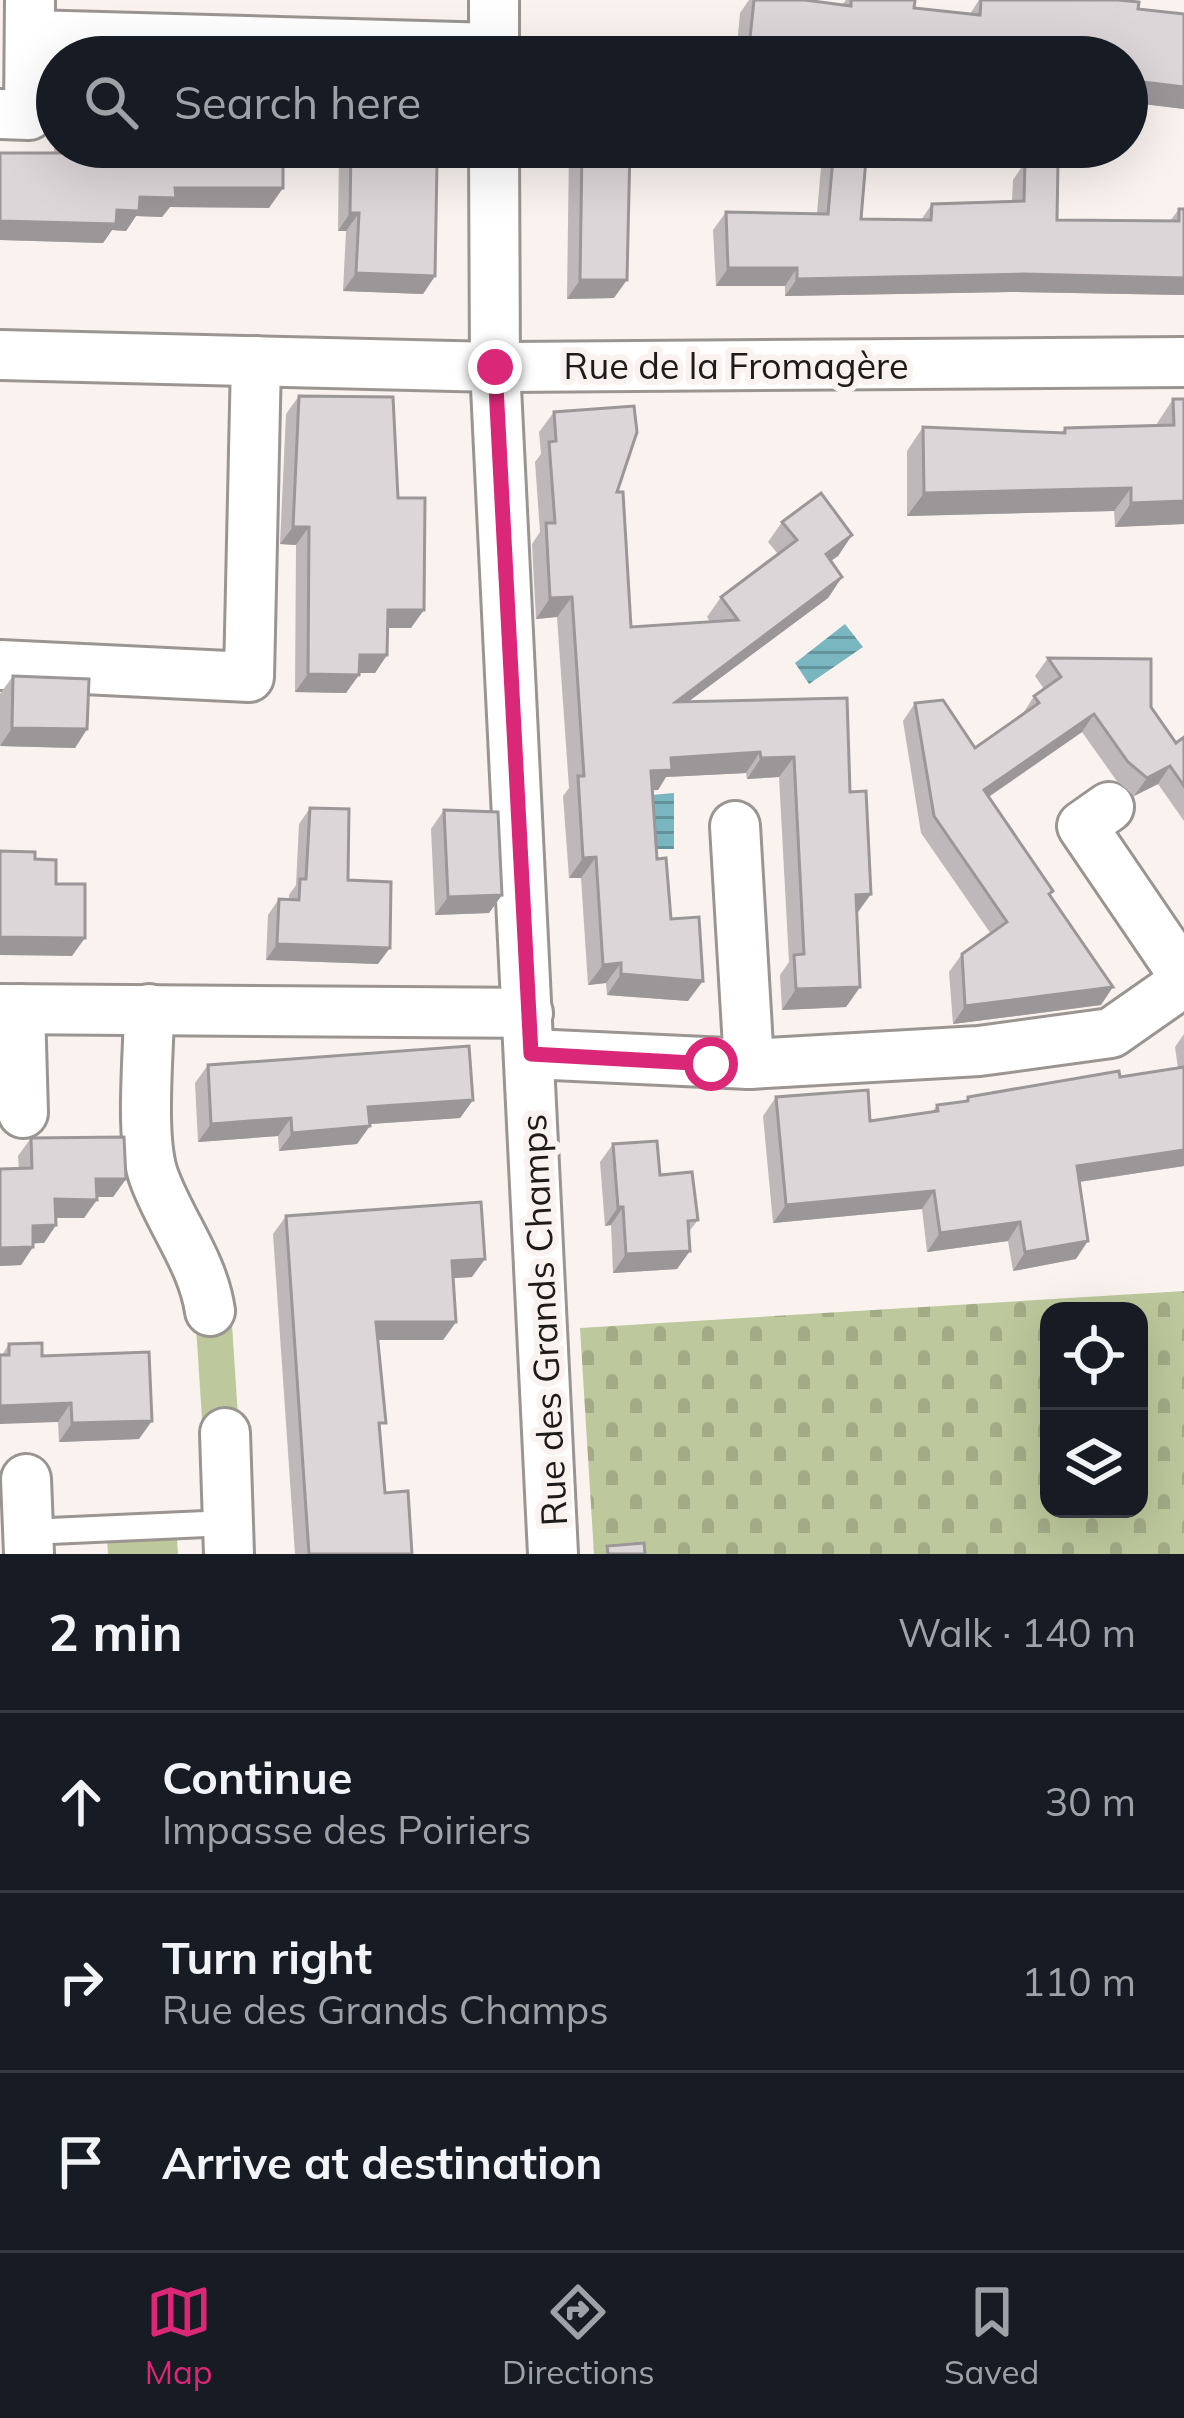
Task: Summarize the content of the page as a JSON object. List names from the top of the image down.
{
  "streets": {
    "street": ["Rue de la Fromagère", "Rue des Grands Champs"]
  },
  "crossings": [
    ["Rue de la Fromagère", "Rue des Grands Champs"]
  ],
  "page": {
    "search": "Search here",
    "heading": ["2 min", "Walk · 140 m"],
    "list": [
      ["Continue", "Impasse des Poiriers", "30 m"],
      ["Turn right", "Rue des Grands Champs", "110 m"],
      "Arrive at destination"
    ],
    "nav": ["Map", "Directions", "Saved"]
  }
}
